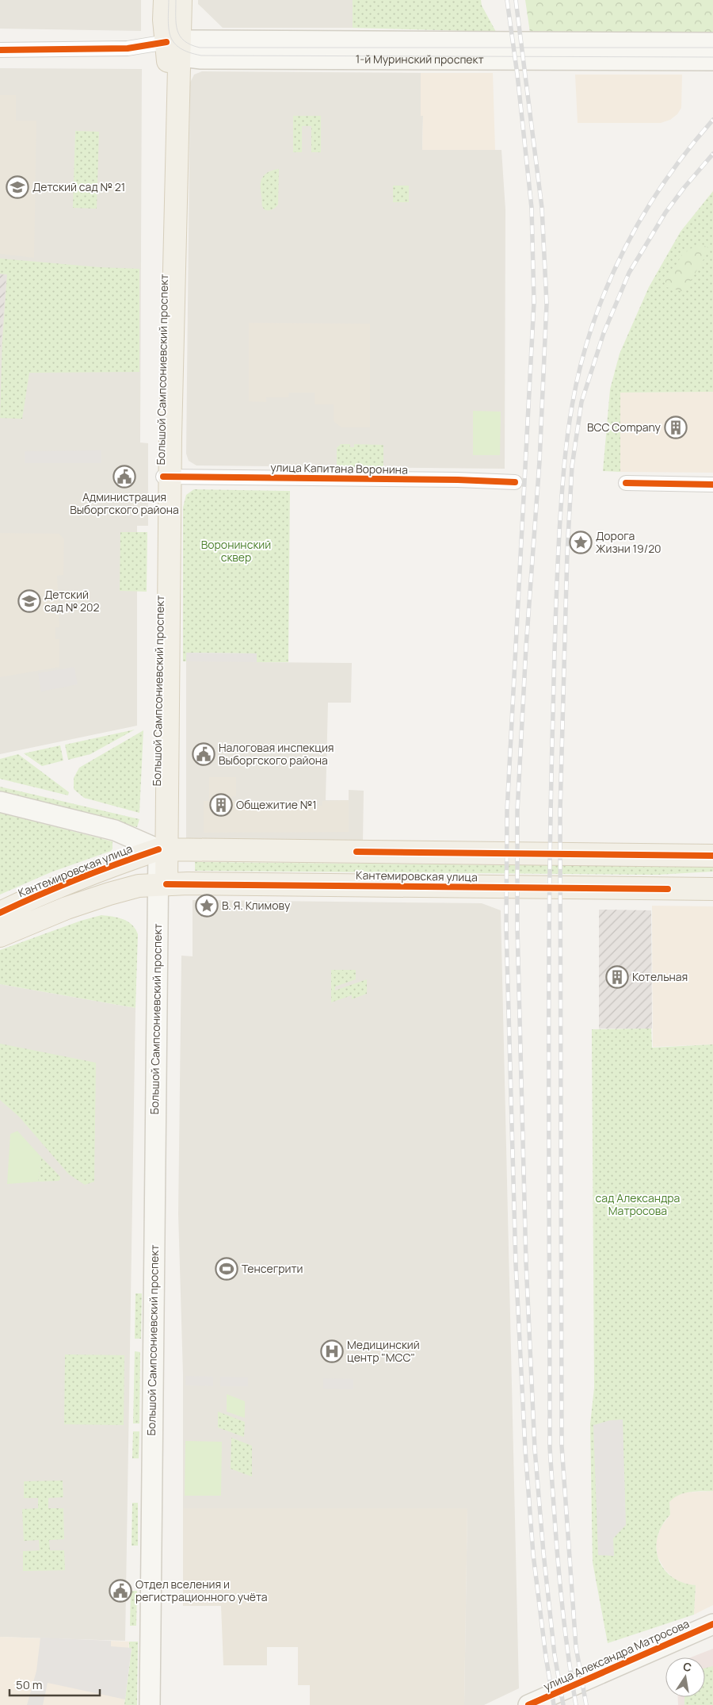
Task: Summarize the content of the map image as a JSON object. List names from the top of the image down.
{
  "streets": {
    "main road": [
      "1-й Муринский проспект",
      "Большой Сампсониевский проспект",
      "Кантемировская улица",
      "улица Александра Матросова"
    ],
    "street": ["улица Капитана Воронина"]
  },
  "crossings": [
    ["1-й Муринский проспект", "Большой Сампсониевский проспект"],
    ["Большой Сампсониевский проспект", "улица Капитана Воронина"],
    ["Большой Сампсониевский проспект", "Кантемировская улица"]
  ],
  "parks": ["Воронинский сквер", "cад Александра Матросова"],
  "places": {
    "school or university": ["Детский сад № 21", "Детский сад № 202"],
    "building": ["BCC Company", "Общежитие №1", "Котельная"],
    "public building": ["Администрация Выборгского района", "Налоговая инспекция Выборгского района", "Отдел вселения и регистрационного учёта"],
    "place": ["Дорога Жизни 19/20", "В. Я. Климову"],
    "sports": ["Тенсегрити"],
    "hospital": ["Медицинский центр \"МСС\""]
  },
  "scale_bar": "50 m",
  "north": "top"
}
